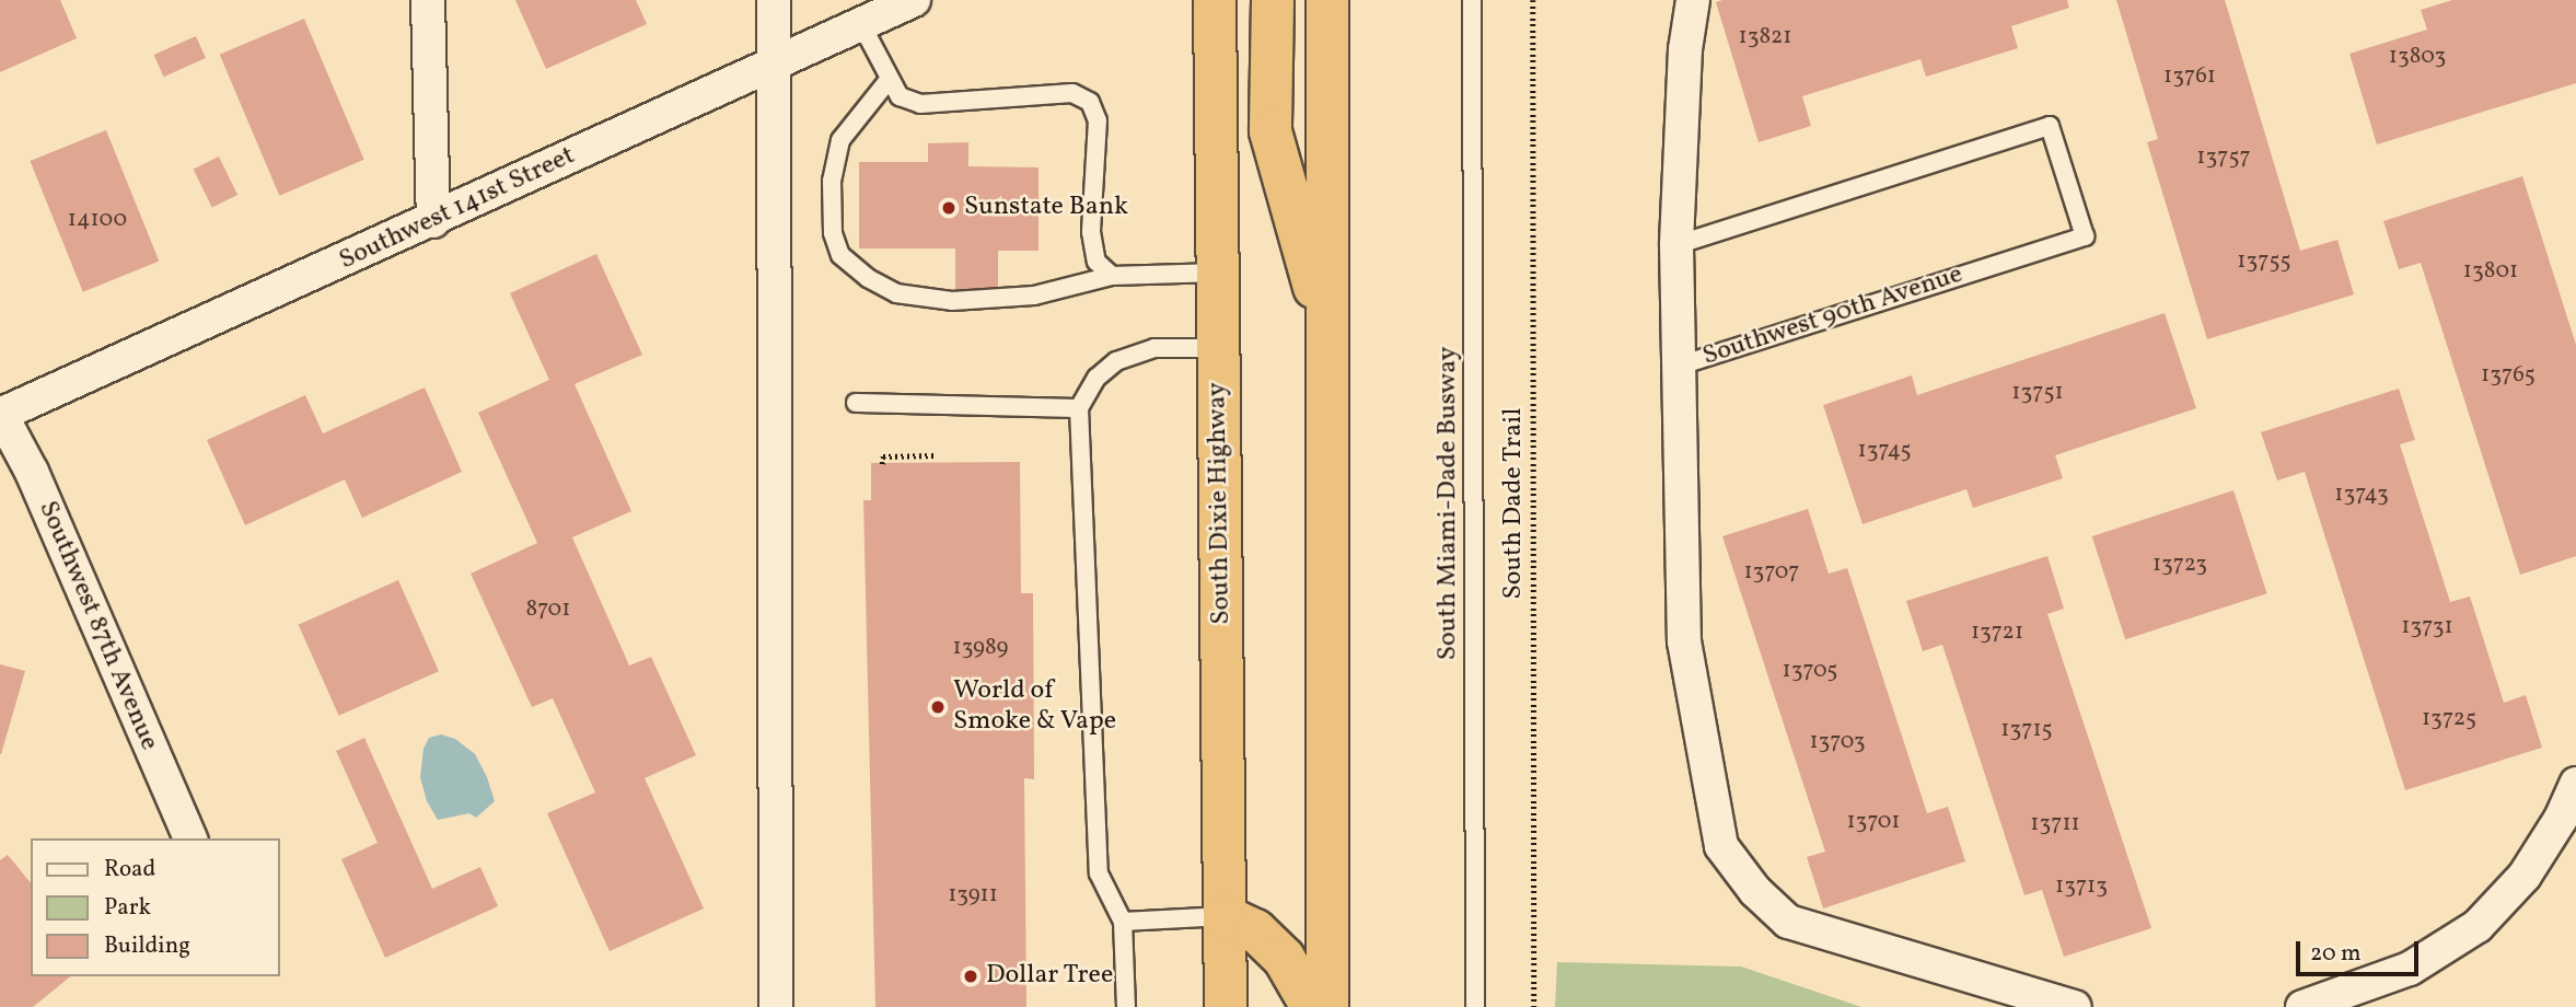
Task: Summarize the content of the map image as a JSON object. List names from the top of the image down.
{
  "streets": {
    "highway": ["South Dixie Highway"],
    "street": ["Southwest 141st Street", "Southwest 90th Avenue", "Southwest 87th Avenue"],
    "lane": ["South Miami-Dade Busway"],
    "path": ["South Dade Trail"]
  },
  "crossings": [
    ["Southwest 141st Street", "Southwest 87th Avenue"]
  ],
  "places": ["Sunstate Bank", "World of Smoke & Vape", "Dollar Tree"],
  "house_numbers": [
    "13821",
    "13803",
    "13761",
    "13757",
    "14100",
    "13755",
    "13801",
    "13765",
    "13751",
    "13745",
    "13743",
    "13723",
    "13707",
    "8701",
    "13731",
    "13721",
    "13989",
    "13705",
    "13725",
    "13715",
    "13703",
    "13701",
    "13711",
    "13713",
    "13911"
  ],
  "legend": ["Road", "Park", "Building"],
  "scale_bar": "20 m"
}
